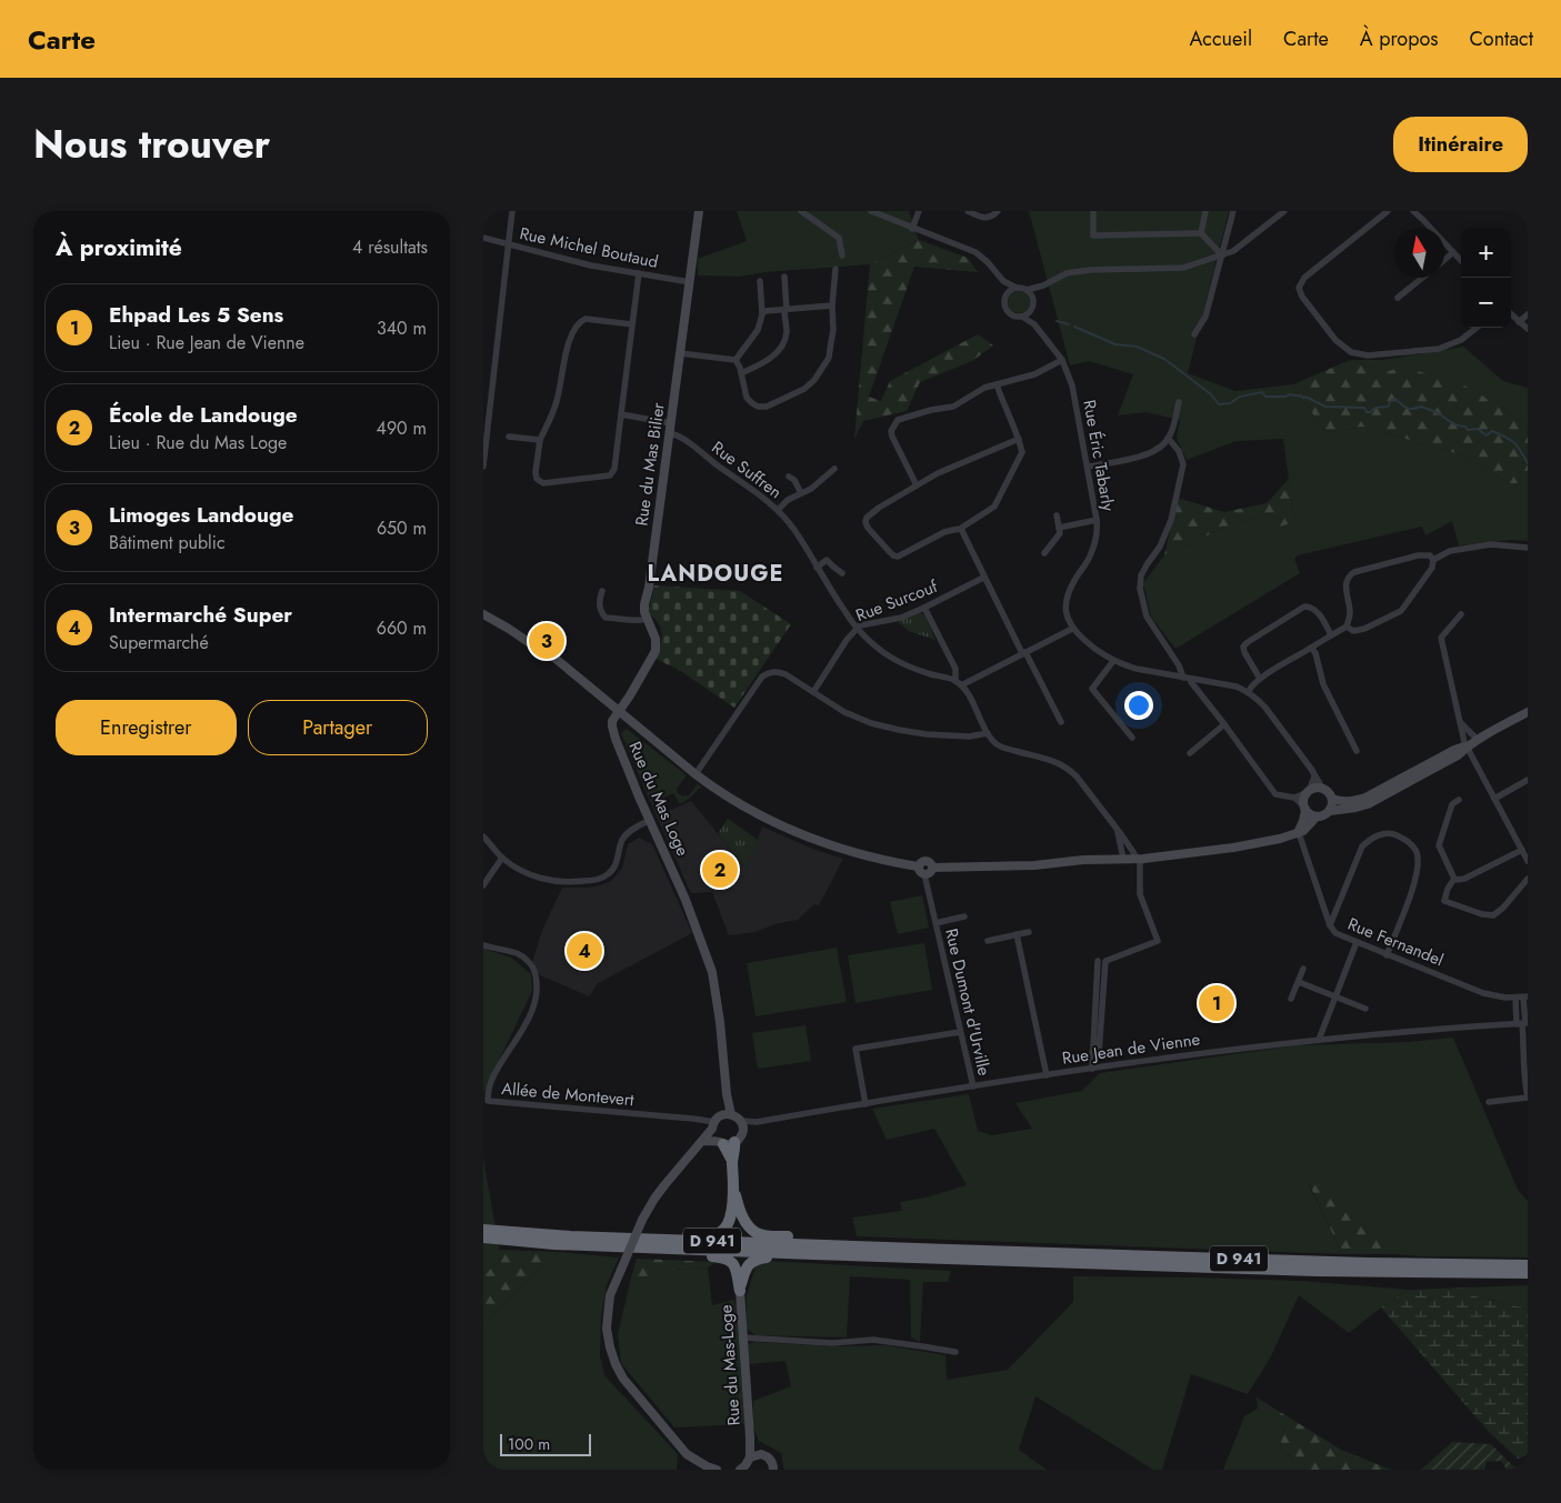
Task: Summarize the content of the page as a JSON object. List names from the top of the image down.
{
  "streets": {
    "highway": ["D 941"],
    "main road": ["Rue du Mas Bilier", "Rue du Mas Loge", "Rue du Mas-Loge"],
    "street": [
      "Rue Michel Boutaud",
      "Rue Éric Tabarly",
      "Rue Suffren",
      "Rue Surcouf",
      "Rue Fernandel",
      "Rue Dumont d'Urville",
      "Rue Jean de Vienne",
      "Allée de Montevert"
    ]
  },
  "crossings": [
    ["Rue Michel Boutaud", "Rue du Mas Bilier"],
    ["Rue du Mas Bilier", "Rue Suffren"],
    ["Rue du Mas Bilier", "Rue du Mas Loge"],
    ["Rue Suffren", "Rue Surcouf"],
    ["Rue du Mas Loge", "Rue Jean de Vienne"],
    ["Rue du Mas Loge", "Allée de Montevert"],
    ["Rue Fernandel", "Rue Jean de Vienne"],
    ["Rue Dumont d'Urville", "Rue Jean de Vienne"],
    ["Rue Jean de Vienne", "Allée de Montevert"]
  ],
  "districts": ["LANDOUGE"],
  "scale_bar": "100 m",
  "north": "top",
  "page": {
    "header": "Carte",
    "nav": [
      "Accueil",
      "Carte",
      "À propos",
      "Contact"
    ],
    "title": "Nous trouver",
    "buttons": [
      "Itinéraire",
      ["Enregistrer", "Partager"]
    ],
    "heading": ["À proximité", "4 résultats"],
    "map_buttons": ["+", "−"],
    "list": [
      {
        "mark": "1",
        "name": "Ehpad Les 5 Sens",
        "note": "Lieu · Rue Jean de Vienne",
        "value": "340 m"
      },
      {
        "mark": "2",
        "name": "École de Landouge",
        "note": "Lieu · Rue du Mas Loge",
        "value": "490 m"
      },
      {
        "mark": "3",
        "name": "Limoges Landouge",
        "note": "Bâtiment public",
        "value": "650 m"
      },
      {
        "mark": "4",
        "name": "Intermarché Super",
        "note": "Supermarché",
        "value": "660 m"
      }
    ],
    "pins": [
      "3",
      "2",
      "4",
      "1"
    ],
    "scale": "100 m"
  }
}
